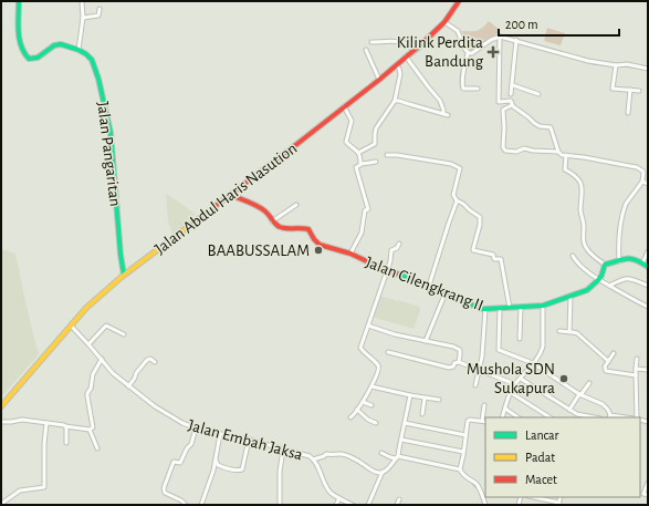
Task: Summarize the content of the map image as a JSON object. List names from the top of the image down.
{
  "streets": {
    "main road": ["Jalan Pangaritan", "Jalan Abdul Haris Nasution", "Jalan Cilengkrang II"],
    "street": ["Jalan Embah Jaksa"]
  },
  "crossings": [
    ["Jalan Pangaritan", "Jalan Abdul Haris Nasution"],
    ["Jalan Abdul Haris Nasution", "Jalan Cilengkrang II"],
    ["Jalan Abdul Haris Nasution", "Jalan Embah Jaksa"]
  ],
  "places": {
    "health": ["Kilink Perdita Bandung"],
    "other": ["BAABUSSALAM", "Mushola SDN Sukapura"]
  },
  "legend": ["Lancar", "Padat", "Macet"],
  "scale_bar": "200 m"
}
